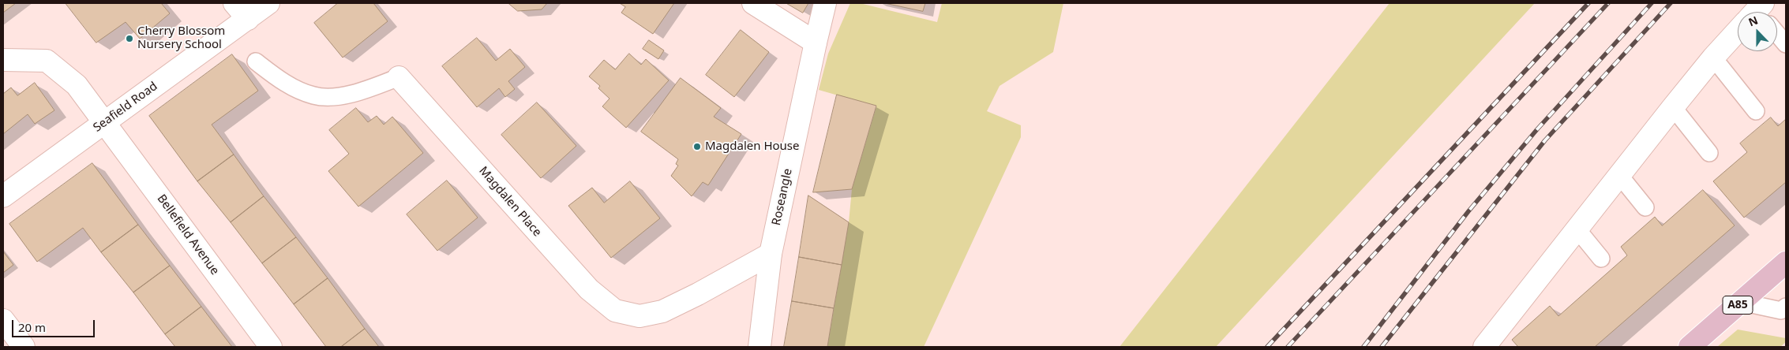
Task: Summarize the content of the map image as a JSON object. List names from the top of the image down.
{
  "streets": {
    "main road": ["A85"],
    "street": [
      "Seafield Road",
      "Roseangle",
      "Magdalen Place",
      "Bellefield Avenue"
    ]
  },
  "crossings": [
    ["Seafield Road", "Bellefield Avenue"],
    ["Roseangle", "Magdalen Place"]
  ],
  "places": ["Cherry Blossom Nursery School", "Magdalen House"],
  "scale_bar": "20 m",
  "north": "top"
}
